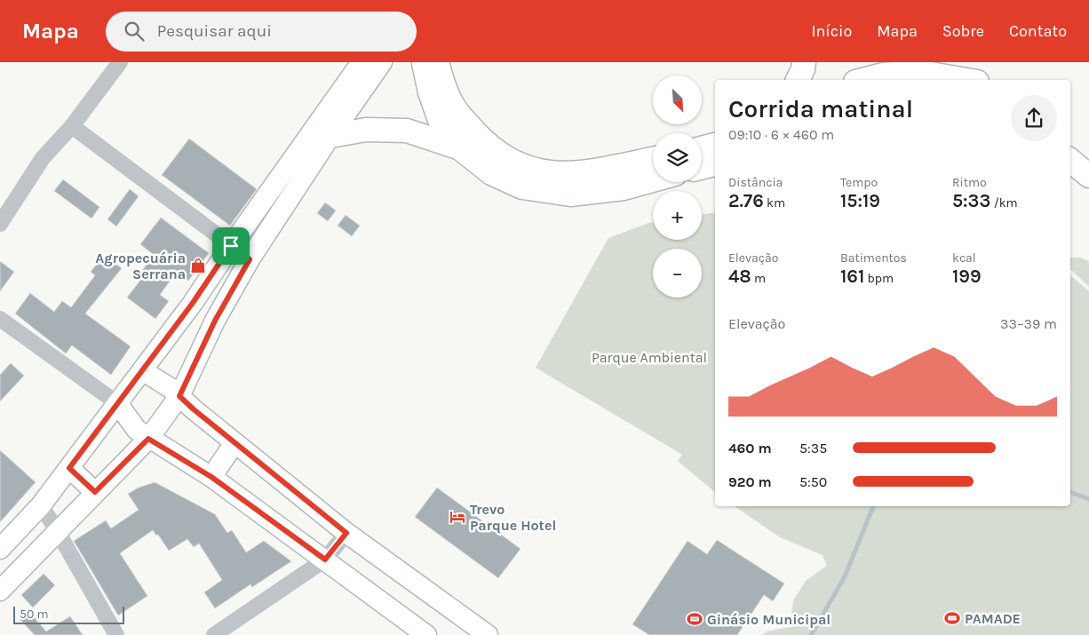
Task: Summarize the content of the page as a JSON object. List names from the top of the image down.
{
  "parks": ["Parque Ambiental"],
  "places": {
    "shop": ["Agropecuária Serrana"],
    "hotel": ["Trevo Parque Hotel"],
    "sports": ["PAMADE", "Ginásio Municipal"]
  },
  "scale_bar": "50 m",
  "north": "bottom right",
  "page": {
    "header": "Mapa",
    "search": "Pesquisar aqui",
    "nav": [
      "Início",
      "Mapa",
      "Sobre",
      "Contato"
    ],
    "map_buttons": ["+", "−"],
    "heading": ["Corrida matinal", "09:10 · 6 × 460 m"],
    "stats": [
      ["Distância", "2.76 km"],
      ["Tempo", "15:19"],
      ["Ritmo", "5:33 /km"],
      ["Elevação", "48 m"],
      ["Batimentos", "161 bpm"],
      ["kcal", "199"]
    ],
    "chart": ["Elevação", "33–39 m"],
    "list": [
      {
        "name": "460 m",
        "note": "5:35"
      },
      {
        "name": "920 m",
        "note": "5:50"
      }
    ],
    "scale": "50 m"
  }
}
